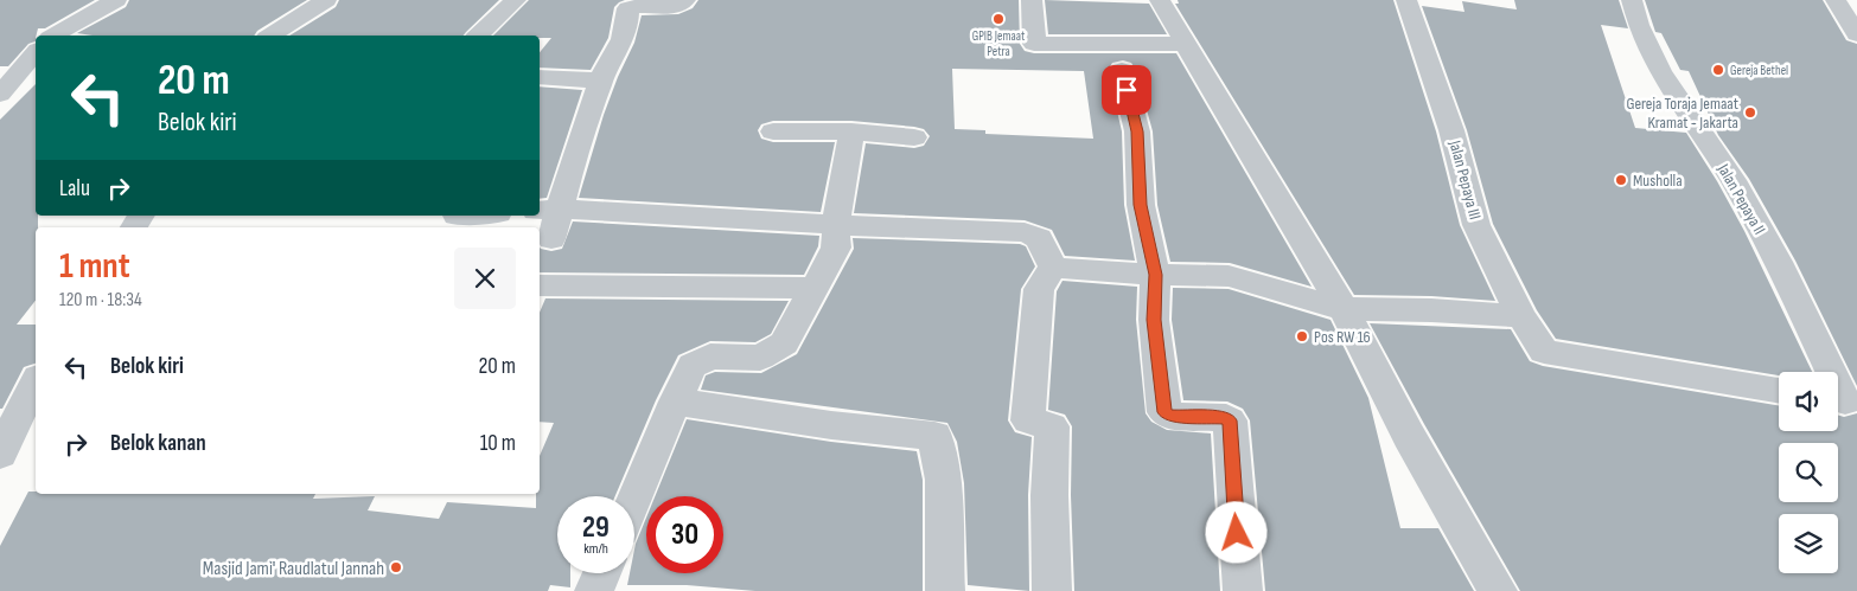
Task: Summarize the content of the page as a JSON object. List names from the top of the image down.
{
  "streets": {
    "street": ["Jalan Pepaya III", "Jalan Pepaya II"]
  },
  "places": [
    "GPIB Jemaat Petra",
    "Gereja Bethel",
    "Gereja Toraja Jemaat Kramat - Jakarta",
    "Musholla",
    "Pos RW 16",
    "Masjid Jami' Raudlatul Jannah"
  ],
  "page": {
    "turn": ["20 m", "Belok kiri"],
    "then": "Lalu",
    "heading": ["1 mnt", "120 m · 18:34"],
    "list": [
      {
        "name": "Belok kiri",
        "value": "20 m"
      },
      {
        "name": "Belok kanan",
        "value": "10 m"
      }
    ],
    "speed": "29 km/h",
    "limit": "30"
  }
}
